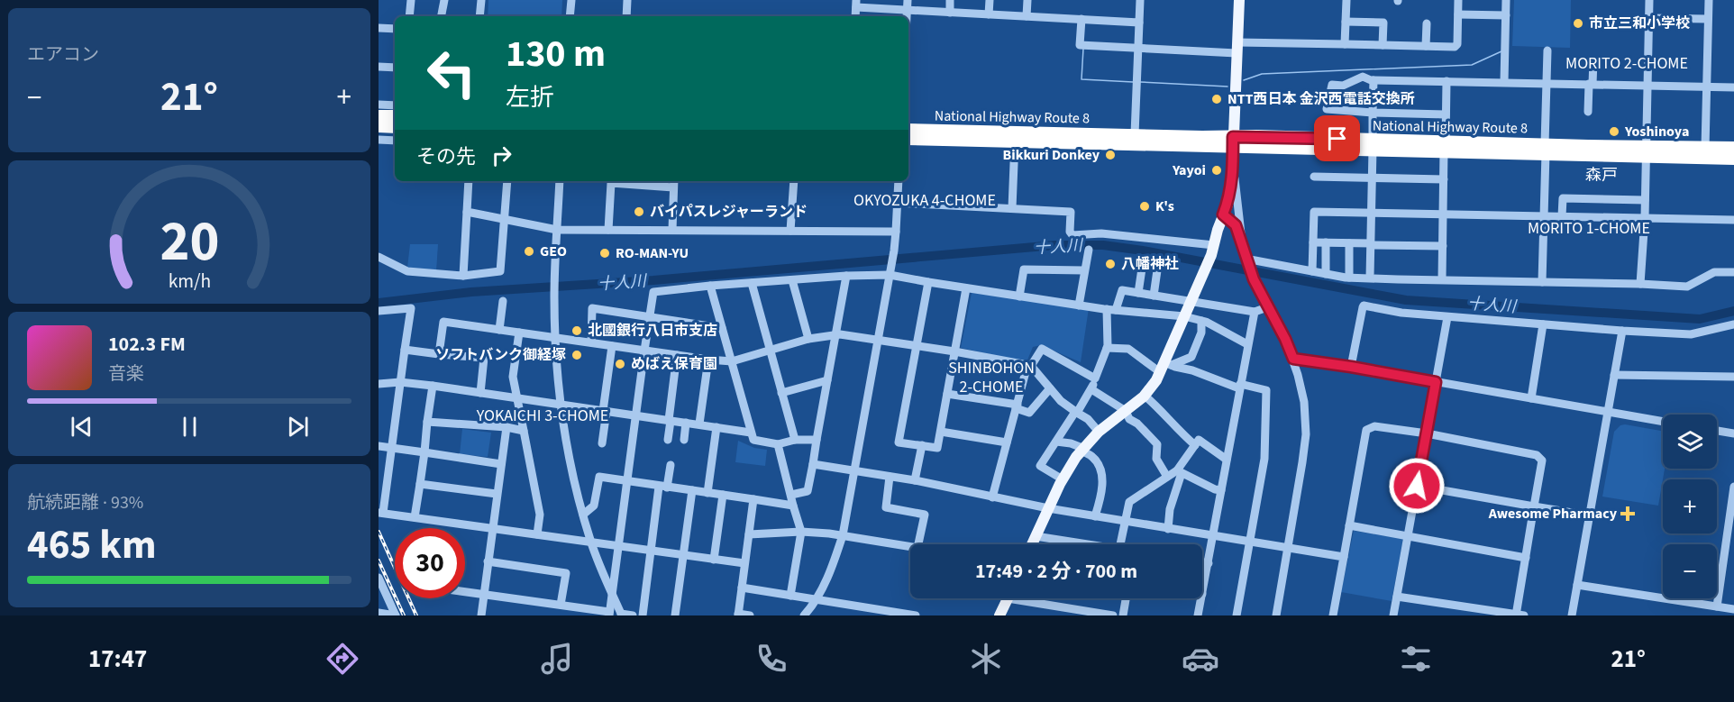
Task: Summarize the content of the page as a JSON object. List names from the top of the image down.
{
  "streets": {
    "highway": ["National Highway Route 8"]
  },
  "districts": [
    "MORITO 2-CHOME",
    "森戸",
    "OKYOZUKA 4-CHOME",
    "MORITO 1-CHOME",
    "SHINBOHON 2-CHOME",
    "YOKAICHI 3-CHOME"
  ],
  "water": ["十人川"],
  "places": {
    "other": [
      "市立三和小学校",
      "NTT西日本 金沢西電話交換所",
      "Yoshinoya",
      "Bikkuri Donkey",
      "Yayoi",
      "K's",
      "バイパスレジャーランド",
      "GEO",
      "RO-MAN-YU",
      "八幡神社",
      "北國銀行八日市支店",
      "ソフトバンク御経塚",
      "めばえ保育園"
    ],
    "health": ["Awesome Pharmacy"]
  },
  "page": {
    "tile": [
      "エアコン",
      ["航続距離 · 93%", "465 km"]
    ],
    "turn": ["130 m", "左折"],
    "heat": ["−", "21°", "+"],
    "then": "その先",
    "song": ["102.3 FM", "音楽"],
    "map_buttons": ["+", "−"],
    "limit": "30",
    "trip": "17:49 · 2 分 · 700 m",
    "tabs": ["17:47", "21°"],
    "gauge": ["20", "km/h"]
  }
}
